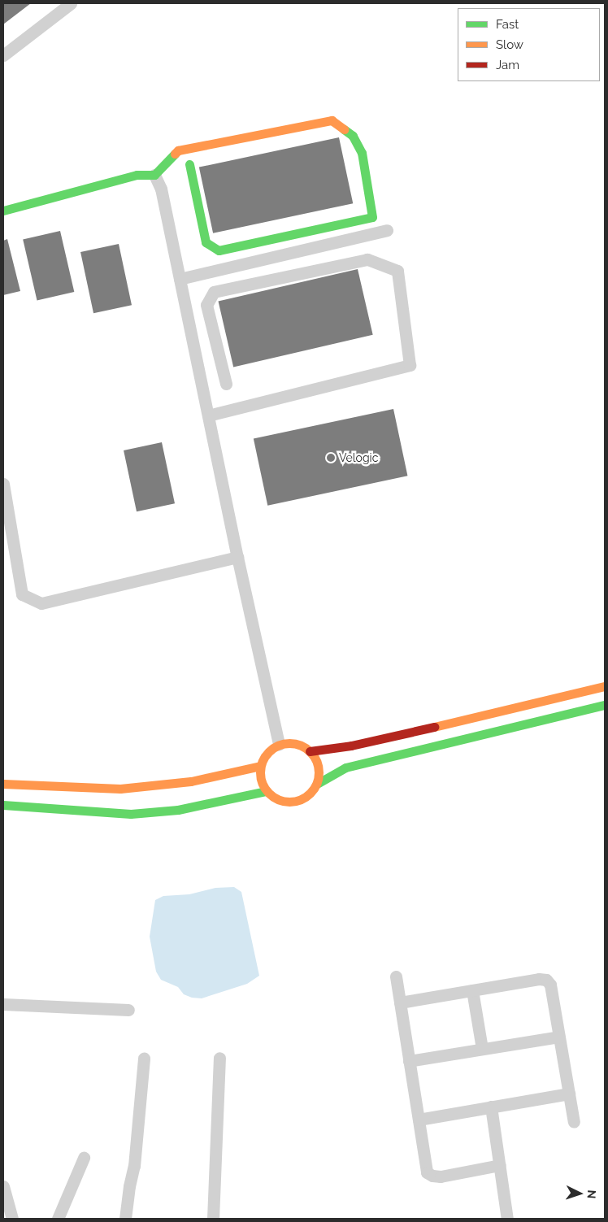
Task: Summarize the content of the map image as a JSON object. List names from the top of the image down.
{
  "places": ["Velogic"],
  "legend": ["Fast", "Slow", "Jam"],
  "north": "right"
}
